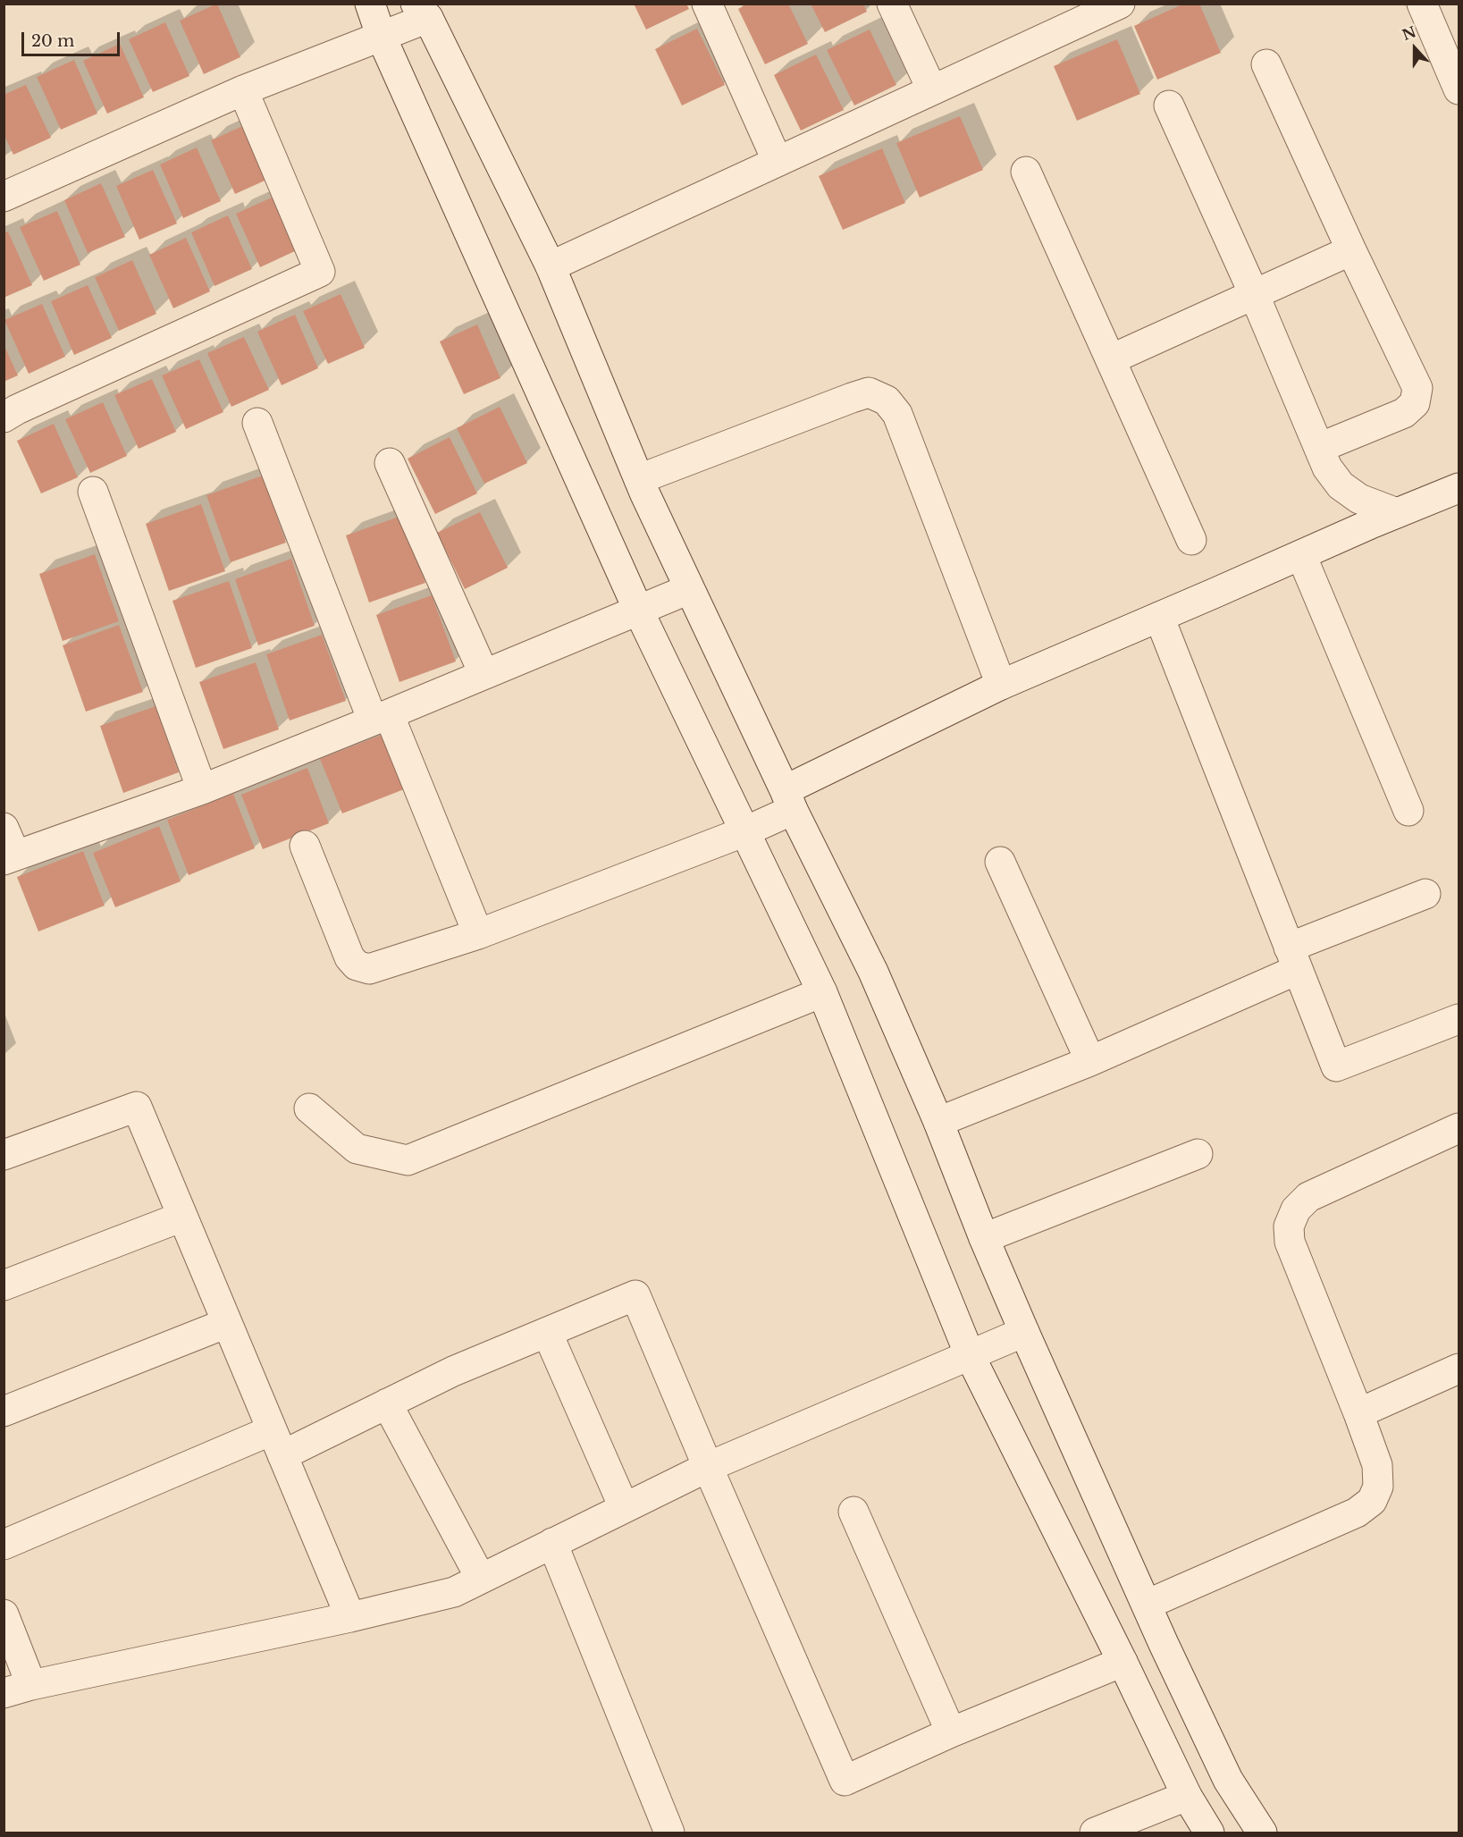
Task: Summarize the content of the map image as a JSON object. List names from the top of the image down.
{
  "scale_bar": "20 m",
  "north": "top"
}
